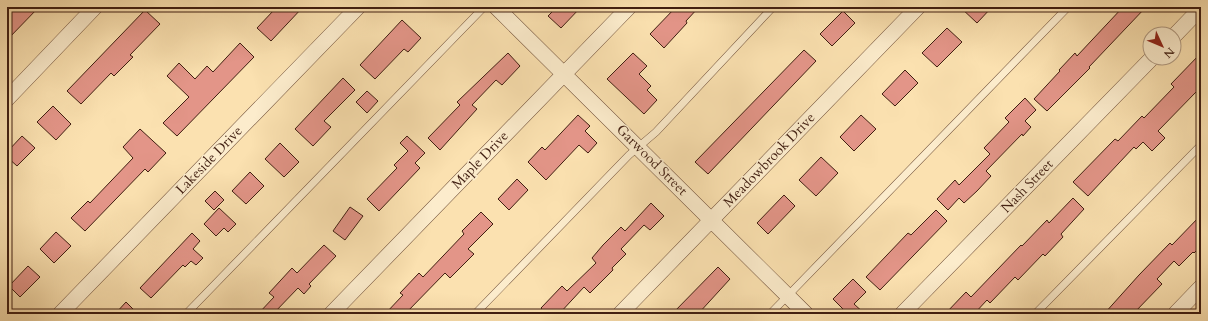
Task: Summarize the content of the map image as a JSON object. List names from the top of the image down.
{
  "streets": {
    "street": [
      "Lakeside Drive",
      "Maple Drive",
      "Garwood Street",
      "Meadowbrook Drive",
      "Nash Street"
    ]
  },
  "crossings": [
    ["Maple Drive", "Garwood Street"],
    ["Garwood Street", "Meadowbrook Drive"]
  ],
  "north": "bottom right"
}
